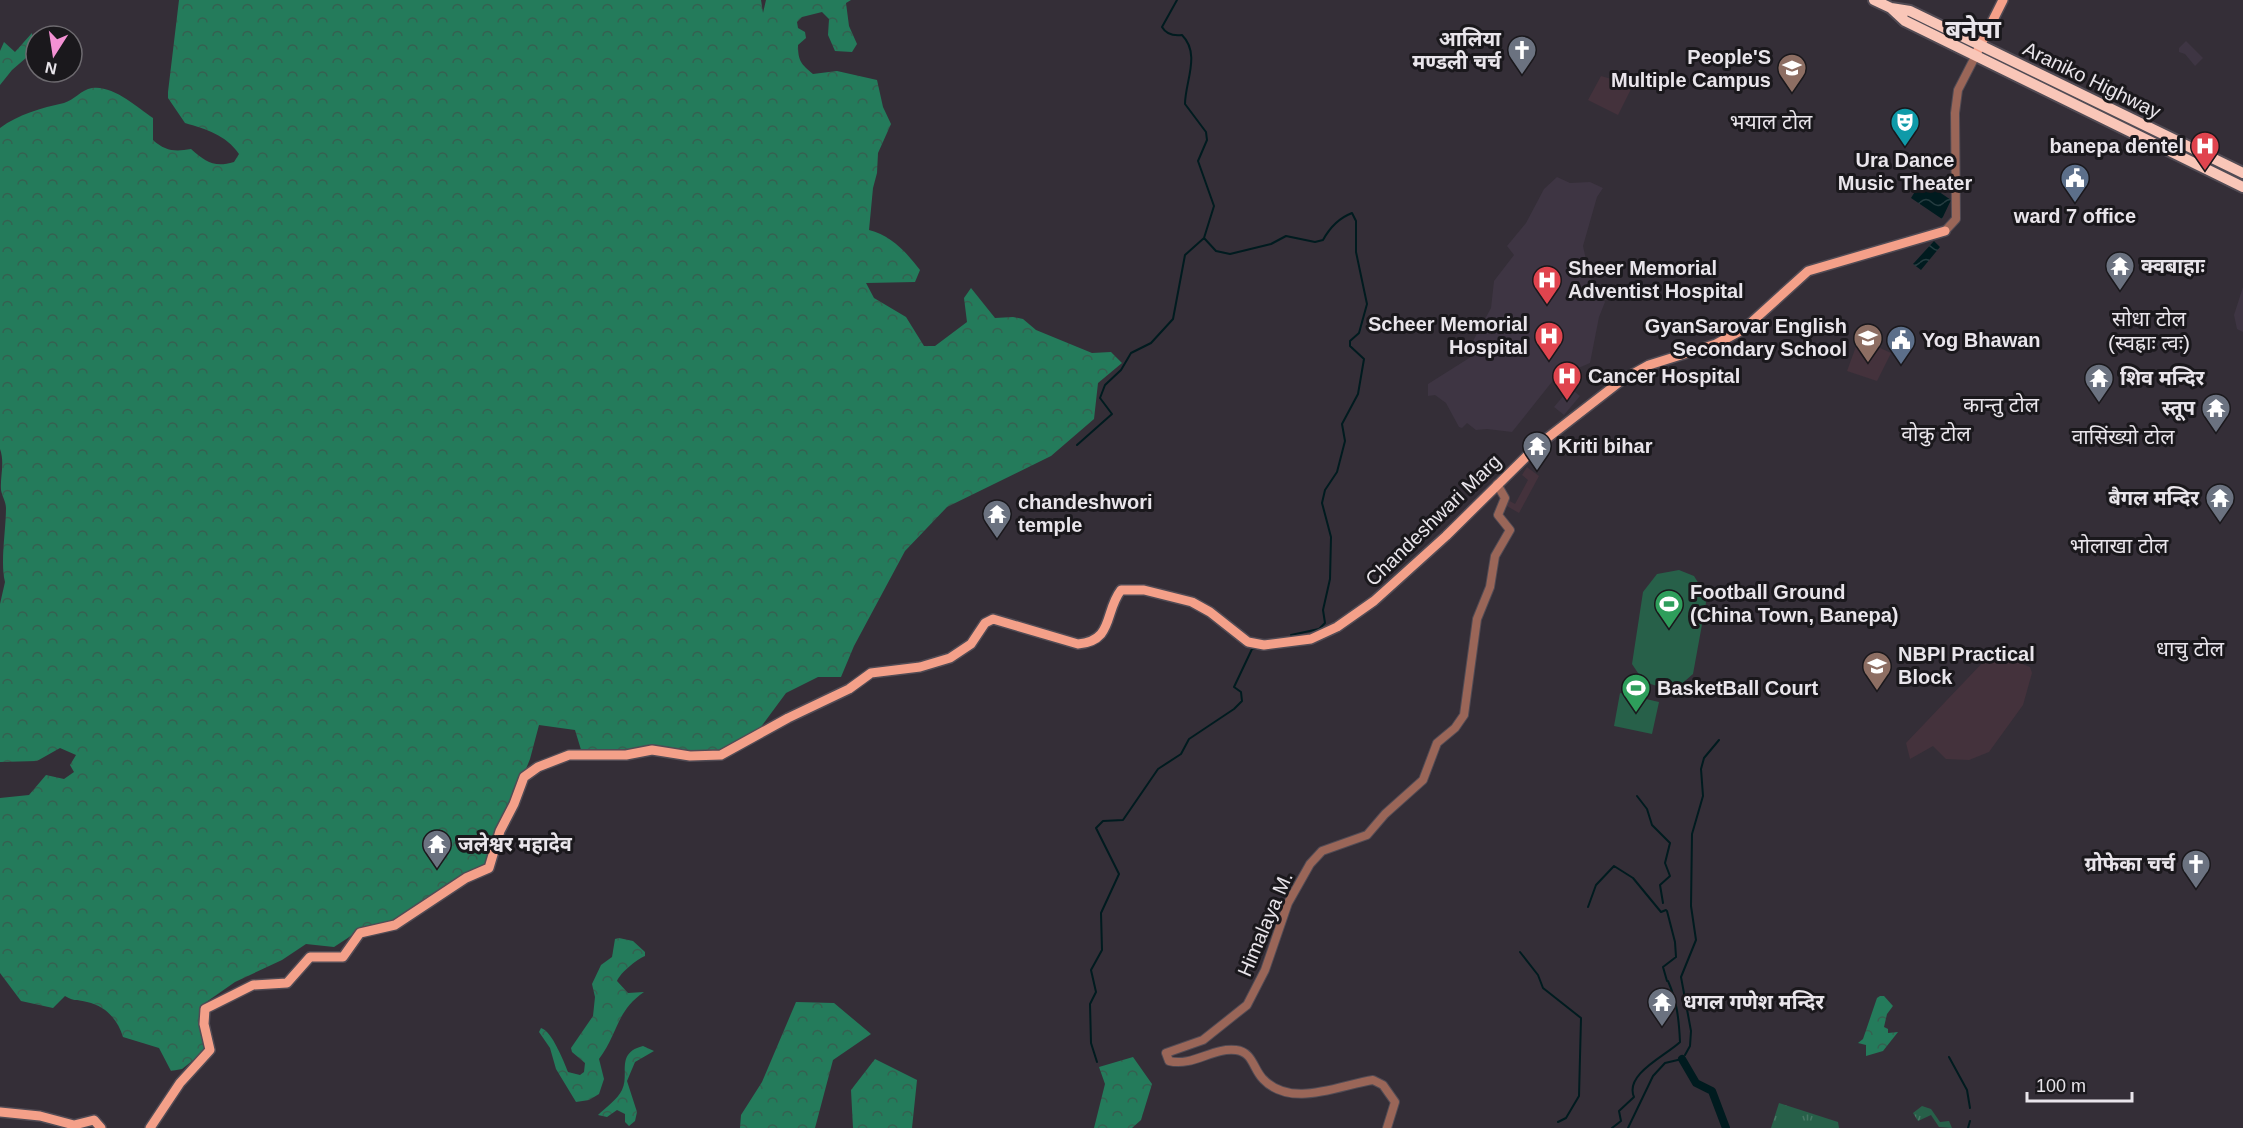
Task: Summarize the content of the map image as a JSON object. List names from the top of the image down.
{
  "streets": {
    "highway": ["Araniko Highway"],
    "main road": ["Chandeshwari Marg"],
    "street": ["Himalaya M."]
  },
  "crossings": [
    ["Araniko Highway", "Chandeshwari Marg"],
    ["Chandeshwari Marg", "Himalaya M."]
  ],
  "districts": [
    "बनेपा",
    "भयाल टोल",
    "सोधा टोल (स्वह्राः त्वः)",
    "कान्तु टोल",
    "वोकु टोल",
    "वासिंख्यो टोल",
    "भोलाखा टोल",
    "धाचु टोल"
  ],
  "places": {
    "church": ["आलिया मण्डली चर्च", "ग्रोफेका चर्च"],
    "school or university": ["People'S Multiple Campus", "GyanSarovar English Secondary School", "NBPI Practical Block"],
    "theatre": ["Ura Dance Music Theater"],
    "hospital": [
      "banepa dentel",
      "Sheer Memorial Adventist Hospital",
      "Scheer Memorial Hospital",
      "Cancer Hospital"
    ],
    "public building": ["ward 7 office", "Yog Bhawan"],
    "temple": [
      "क्वबाहाः",
      "शिव मन्दिर",
      "स्तूप",
      "Kriti bihar",
      "बैगल मन्दिर",
      "chandeshwori temple",
      "जलेश्वर महादेव",
      "धगल गणेश मन्दिर"
    ],
    "sports": ["Football Ground (China Town, Banepa)", "BasketBall Court"]
  },
  "scale_bar": "100 m",
  "north": "bottom"
}
